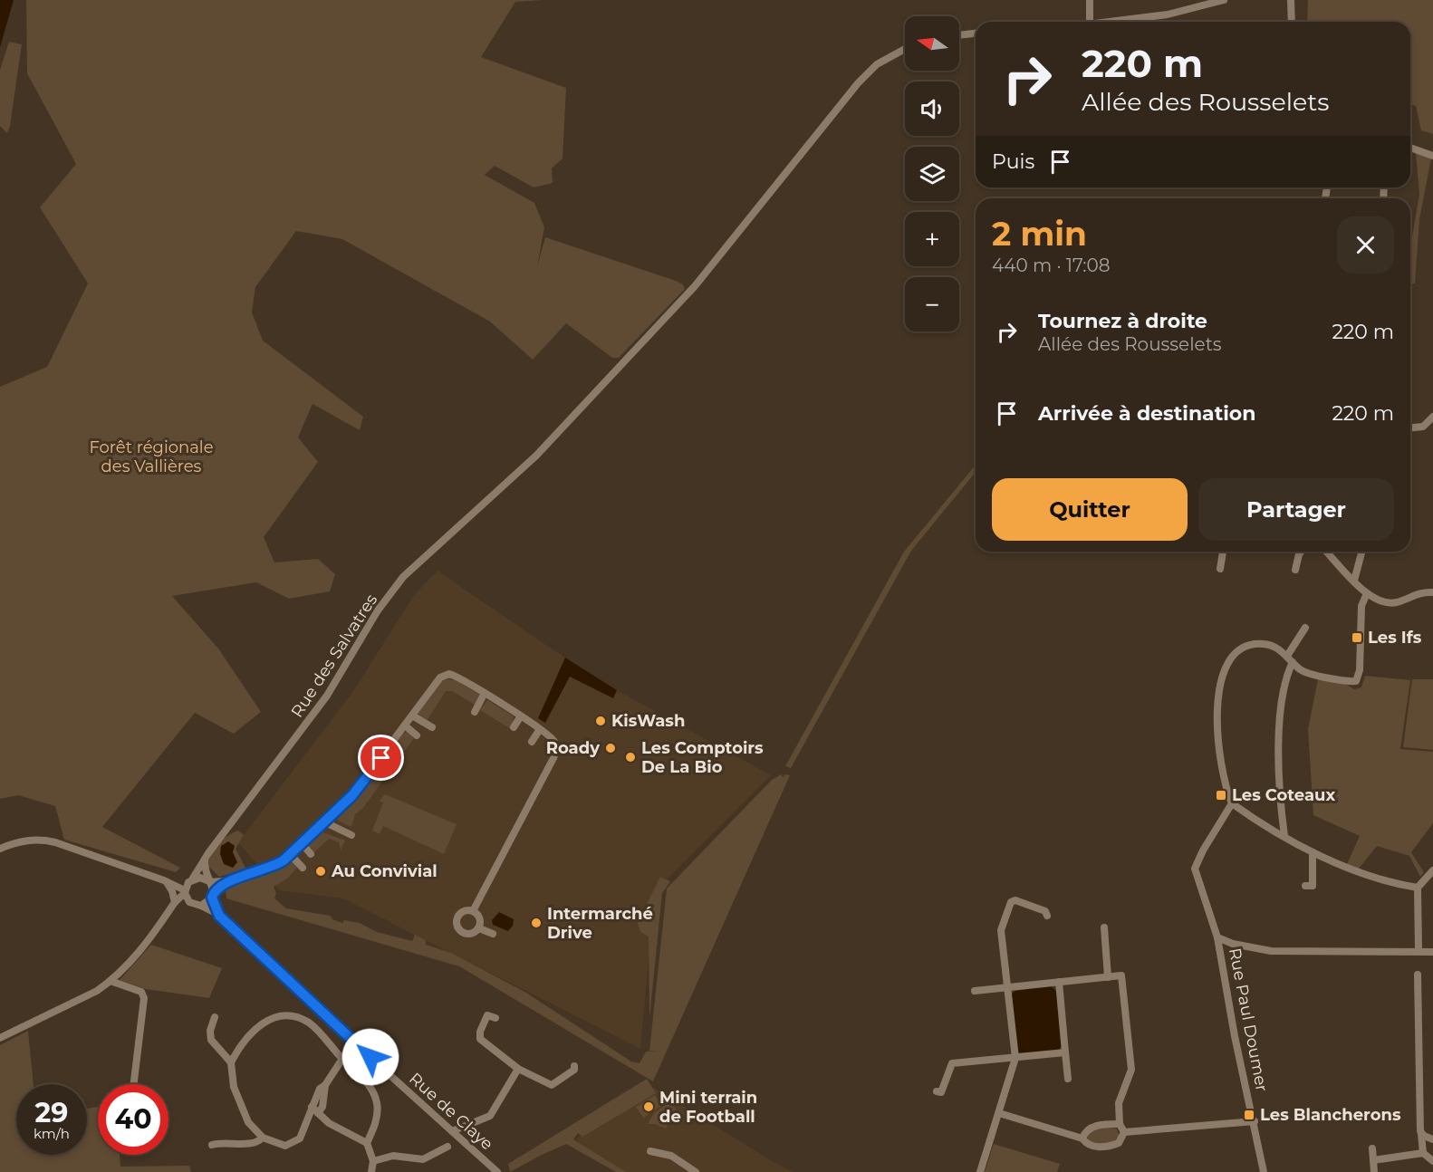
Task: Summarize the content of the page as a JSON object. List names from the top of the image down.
{
  "streets": {
    "street": ["Rue des Salvatres", "Rue Paul Doumer", "Rue de Claye"]
  },
  "crossings": [
    ["Rue des Salvatres", "Rue de Claye"]
  ],
  "parks": ["Forêt régionale des Vallières"],
  "places": {
    "transit": ["Les Ifs", "Les Coteaux", "Les Blancherons"],
    "other": [
      "KisWash",
      "Roady",
      "Les Comptoirs De La Bio",
      "Au Convivial",
      "Intermarché Drive",
      "Mini terrain de Football"
    ]
  },
  "north": "left",
  "page": {
    "map_buttons": ["+", "−"],
    "turn": ["220 m", "Allée des Rousselets"],
    "then": "Puis",
    "heading": ["2 min", "440 m · 17:08"],
    "list": [
      {
        "name": "Tournez à droite",
        "note": "Allée des Rousselets",
        "value": "220 m"
      },
      {
        "name": "Arrivée à destination",
        "value": "220 m"
      }
    ],
    "buttons": ["Quitter", "Partager"],
    "speed": "29 km/h",
    "limit": "40"
  }
}
